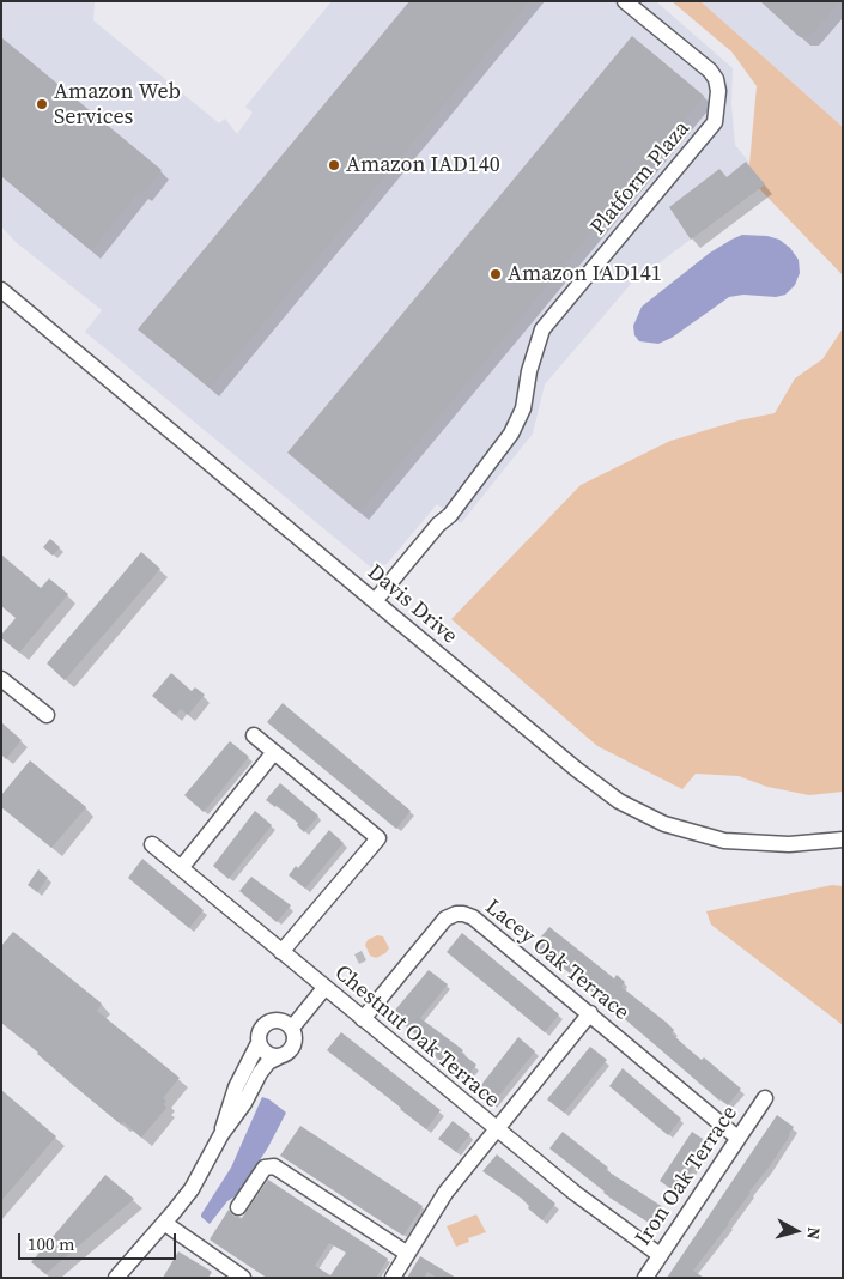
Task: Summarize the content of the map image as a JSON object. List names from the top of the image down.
{
  "streets": {
    "street": [
      "Platform Plaza",
      "Davis Drive",
      "Lacey Oak Terrace",
      "Chestnut Oak Terrace",
      "Iron Oak Terrace"
    ]
  },
  "crossings": [
    ["Platform Plaza", "Davis Drive"],
    ["Lacey Oak Terrace", "Chestnut Oak Terrace"],
    ["Lacey Oak Terrace", "Iron Oak Terrace"],
    ["Chestnut Oak Terrace", "Iron Oak Terrace"]
  ],
  "places": ["Amazon Web Services", "Amazon IAD140", "Amazon IAD141"],
  "scale_bar": "100 m",
  "north": "right"
}
